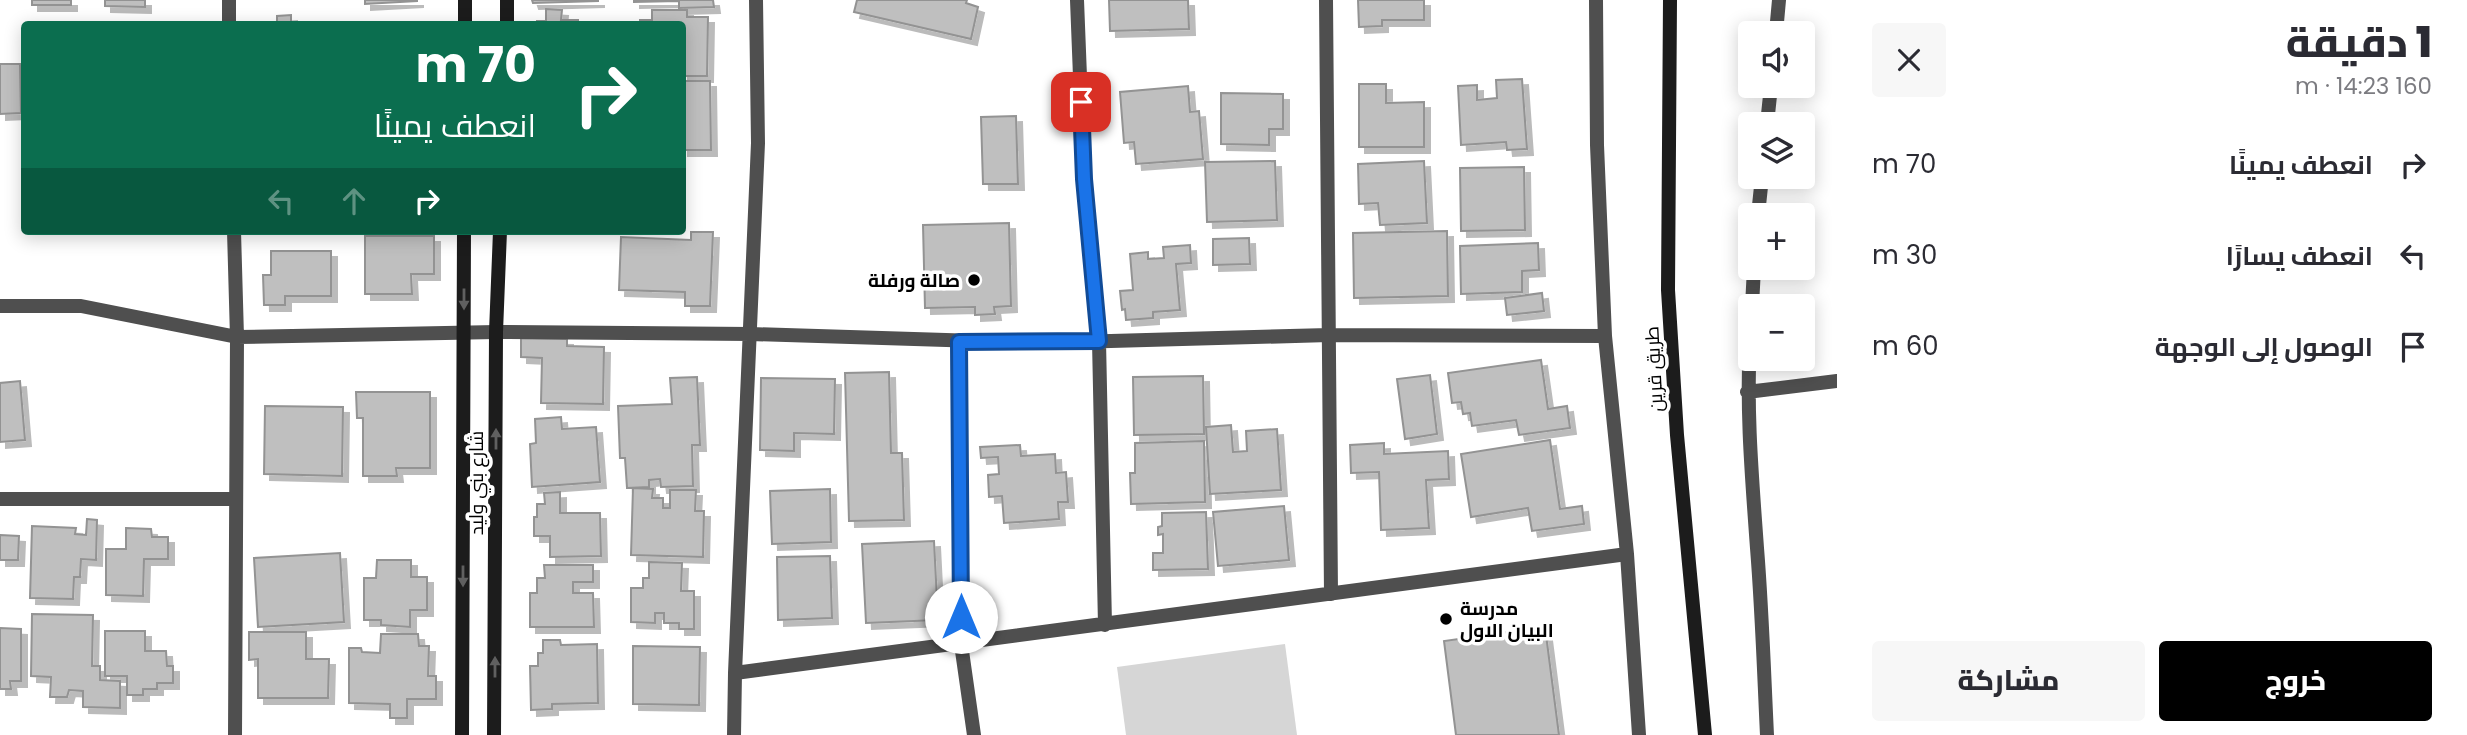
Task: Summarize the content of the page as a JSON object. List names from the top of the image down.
{
  "streets": {
    "street": ["طريق قرين", "شارع بني وليد"]
  },
  "places": ["صالة ورفلة", "مدرسة البيان الاول"],
  "page": {
    "heading": ["1 دقيقة", "160 m · 14:23"],
    "map_buttons": ["+", "−"],
    "turn": ["70 m", "انعطف يمينًا"],
    "list": [
      {
        "name": "انعطف يمينًا",
        "value": "70 m"
      },
      {
        "name": "انعطف يسارًا",
        "value": "30 m"
      },
      {
        "name": "الوصول إلى الوجهة",
        "value": "60 m"
      }
    ],
    "buttons": ["خروج", "مشاركة"]
  }
}
